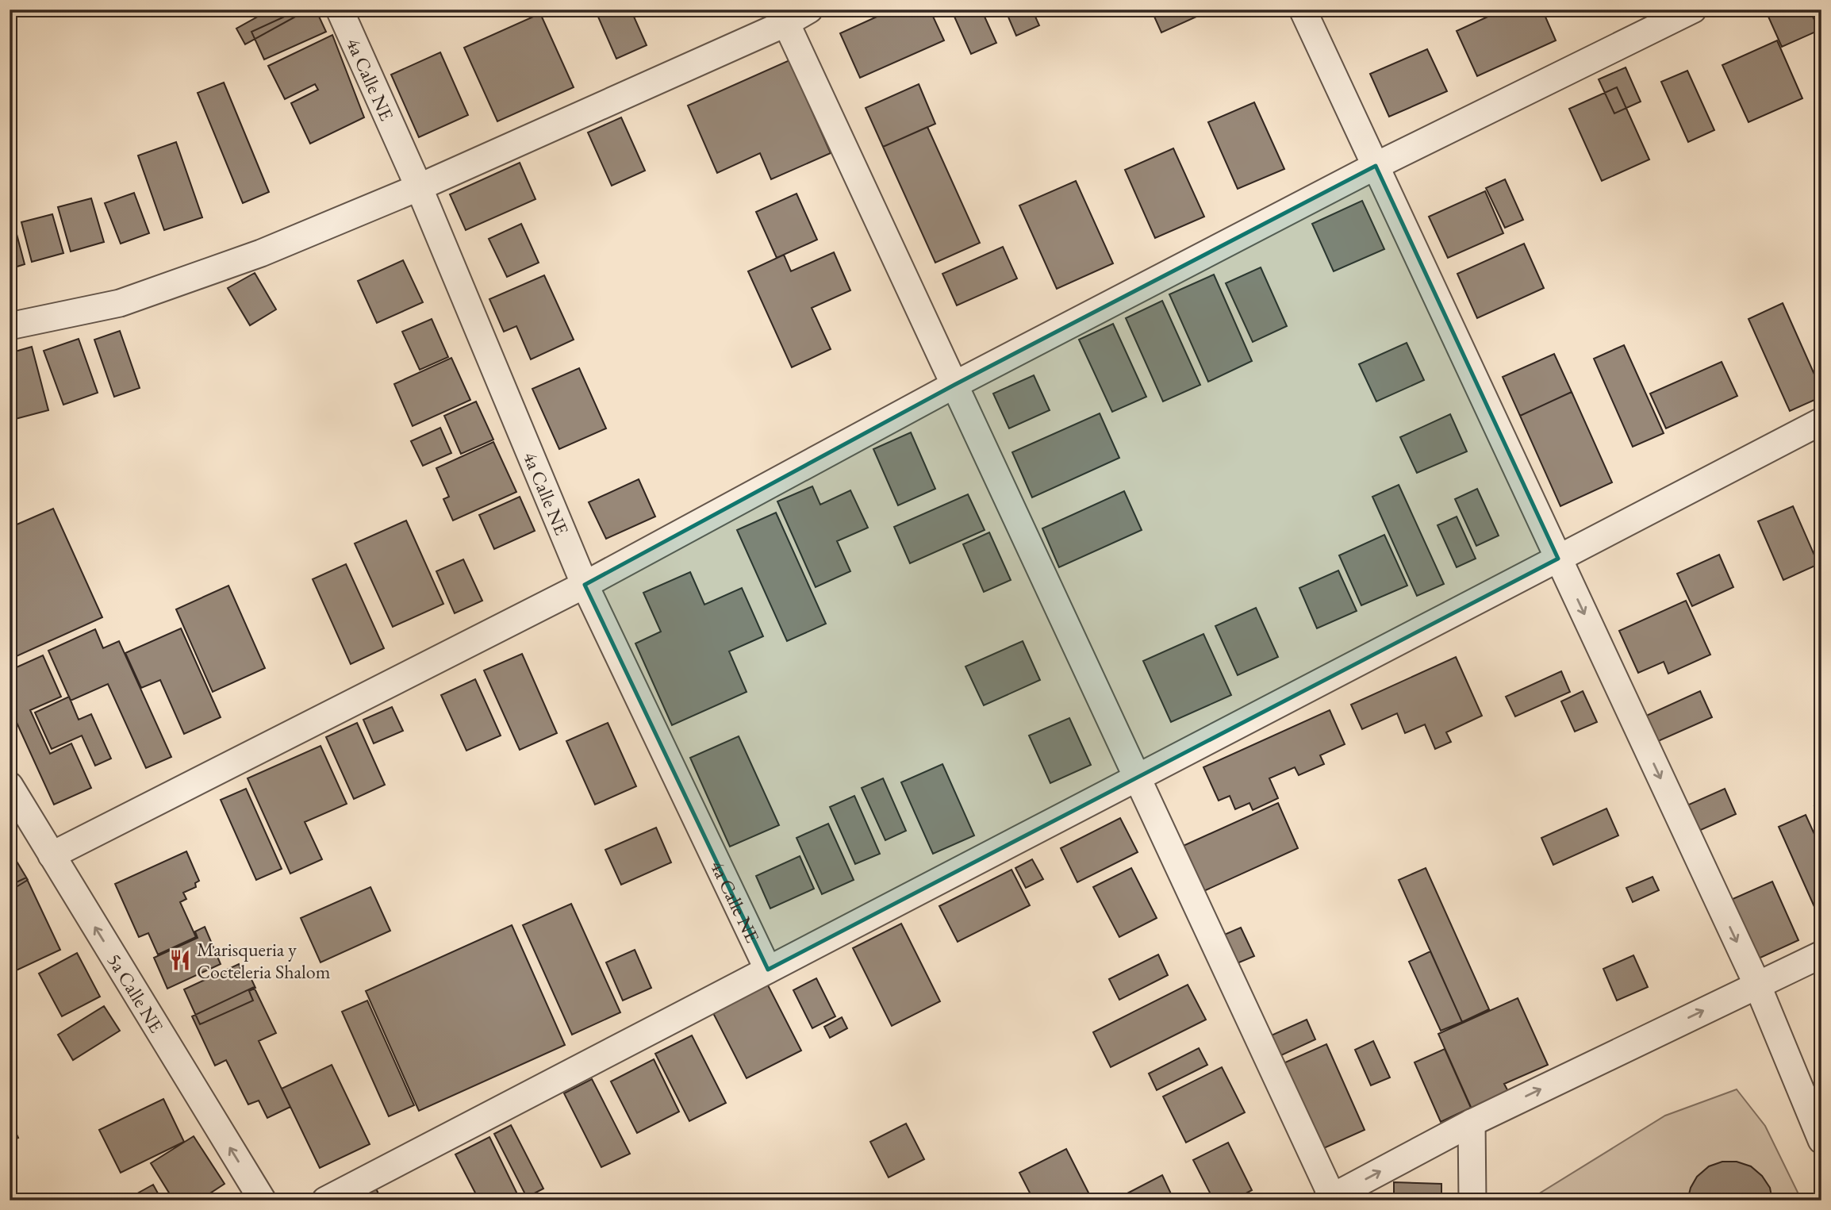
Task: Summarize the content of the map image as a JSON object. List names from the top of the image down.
{
  "streets": {
    "street": ["4a Calle NE", "5a Calle NE"]
  },
  "one_way": ["5a Calle NE"],
  "places": {
    "restaurant": ["Marisqueria y Cocteleria Shalom"]
  }
}
